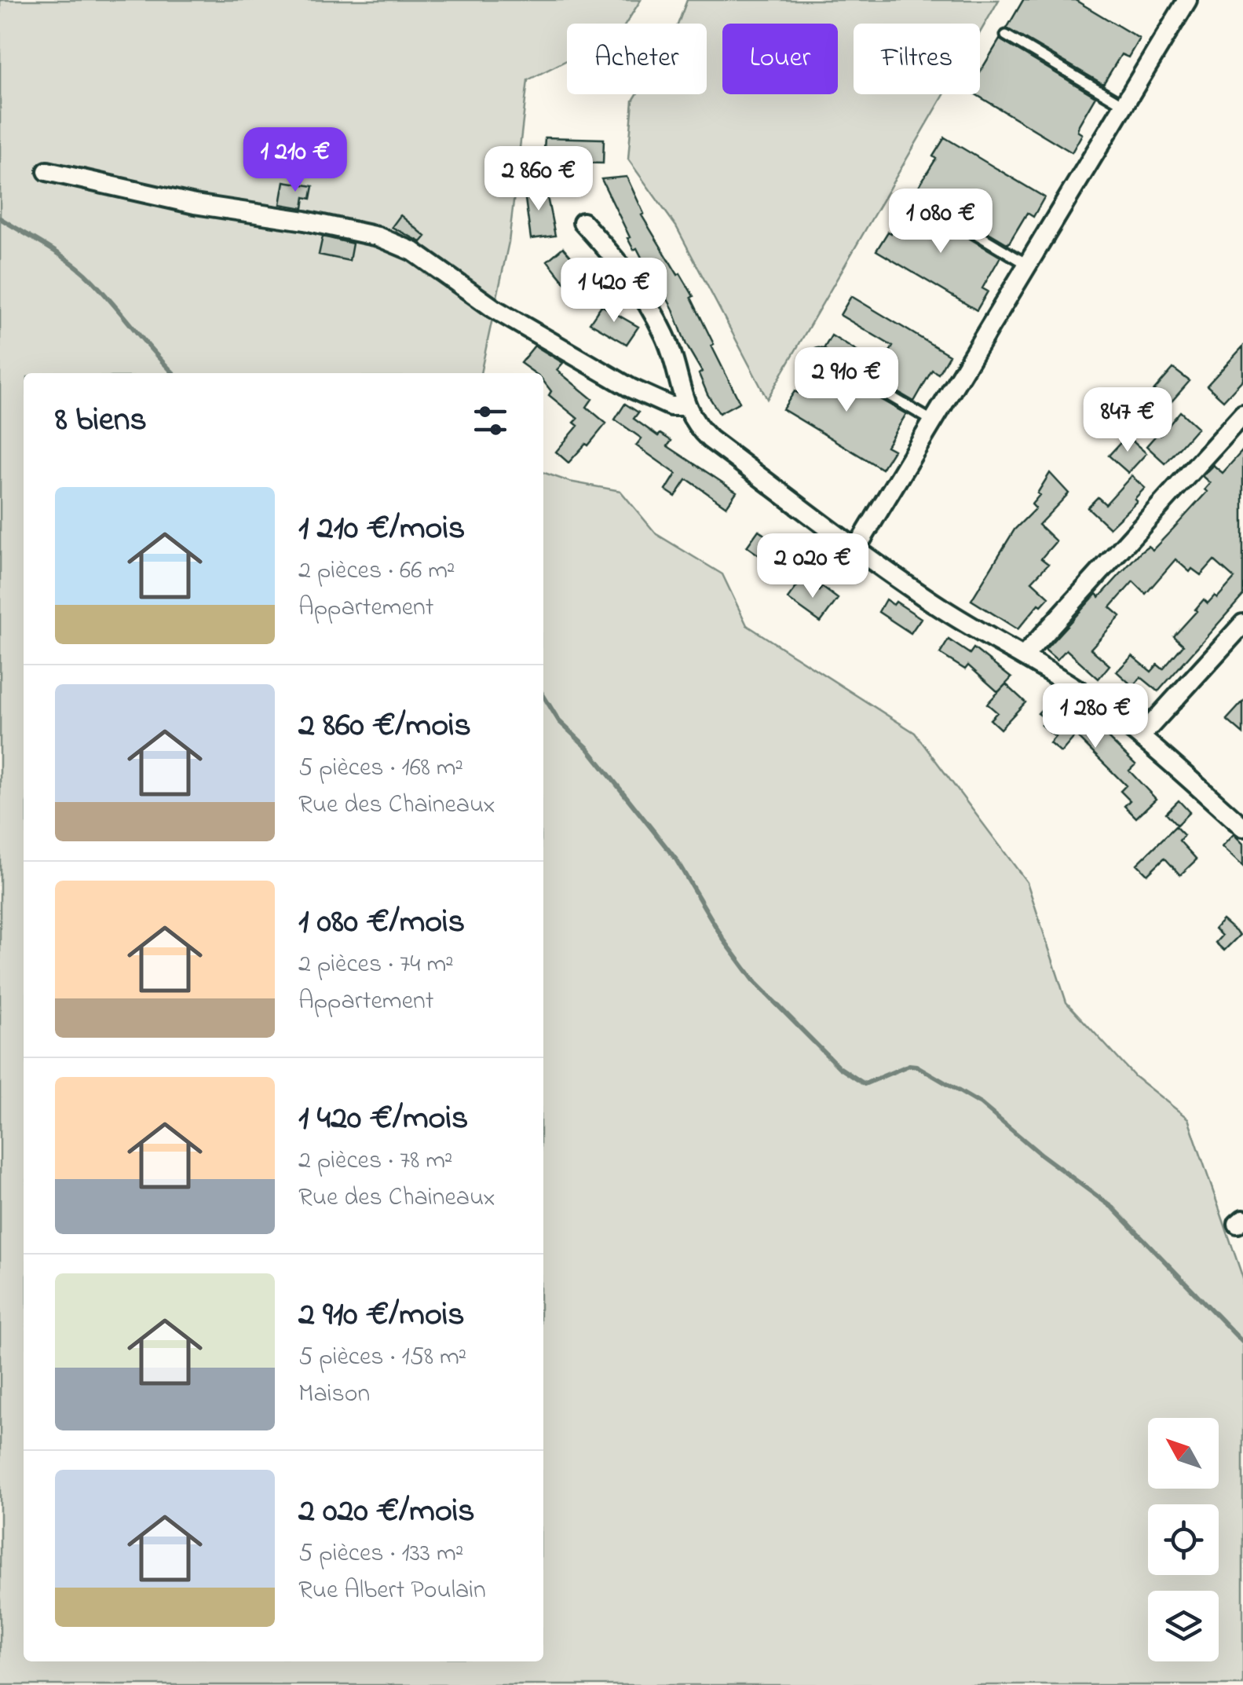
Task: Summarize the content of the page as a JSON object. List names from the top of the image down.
{
  "north": "top left",
  "page": {
    "chip": ["Acheter", "Louer", "Filtres"],
    "price": [
      "1 210 €",
      "2 860 €",
      "1 080 €",
      "1 420 €",
      "2 910 €",
      "847 €",
      "2 020 €",
      "1 280 €"
    ],
    "heading": "8 biens",
    "list": [
      {
        "name": "1 210 €/mois",
        "note": "2 pièces · 66 m² · Appartement"
      },
      {
        "name": "2 860 €/mois",
        "note": "5 pièces · 168 m² · Rue des Chaineaux"
      },
      {
        "name": "1 080 €/mois",
        "note": "2 pièces · 74 m² · Appartement"
      },
      {
        "name": "1 420 €/mois",
        "note": "2 pièces · 78 m² · Rue des Chaineaux"
      },
      {
        "name": "2 910 €/mois",
        "note": "5 pièces · 158 m² · Maison"
      },
      {
        "name": "2 020 €/mois",
        "note": "5 pièces · 133 m² · Rue Albert Poulain"
      }
    ]
  }
}
